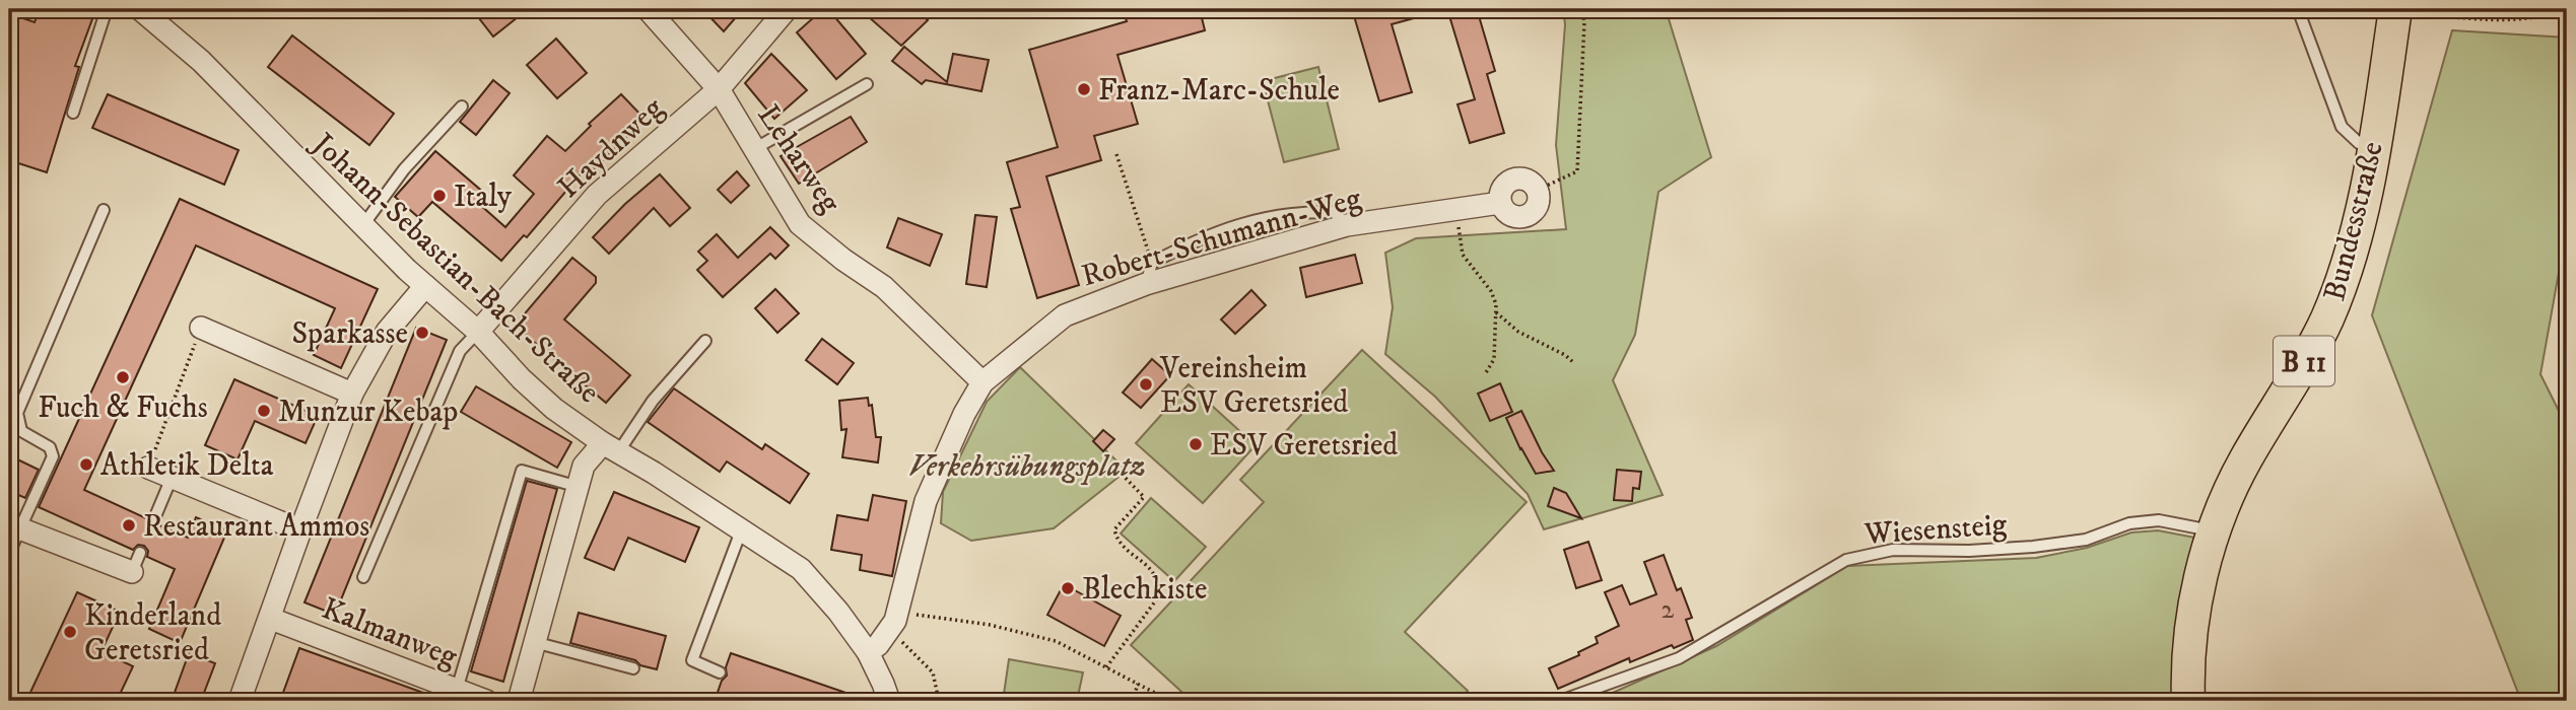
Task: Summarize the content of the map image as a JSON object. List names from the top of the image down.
{
  "streets": {
    "main road": ["Bundesstraße", "B 11"],
    "street": [
      "Haydnweg",
      "Leharweg",
      "Robert-Schumann-Weg",
      "Johann-Sebastian-Bach-Straße",
      "Kalmanweg"
    ],
    "lane": ["Wiesensteig"]
  },
  "crossings": [
    ["Haydnweg", "Leharweg"],
    ["Haydnweg", "Johann-Sebastian-Bach-Straße"],
    ["Leharweg", "Robert-Schumann-Weg"],
    ["Bundesstraße", "Wiesensteig"],
    ["Robert-Schumann-Weg", "Johann-Sebastian-Bach-Straße"]
  ],
  "parks": ["Verkehrsübungsplatz"],
  "places": [
    "Franz-Marc-Schule",
    "Italy",
    "Sparkasse",
    "Fuch & Fuchs",
    "Vereinsheim ESV Geretsried",
    "Munzur Kebap",
    "ESV Geretsried",
    "Athletik Delta",
    "Restaurant Ammos",
    "Blechkiste",
    "Kinderland Geretsried"
  ],
  "house_numbers": ["2"]
}
